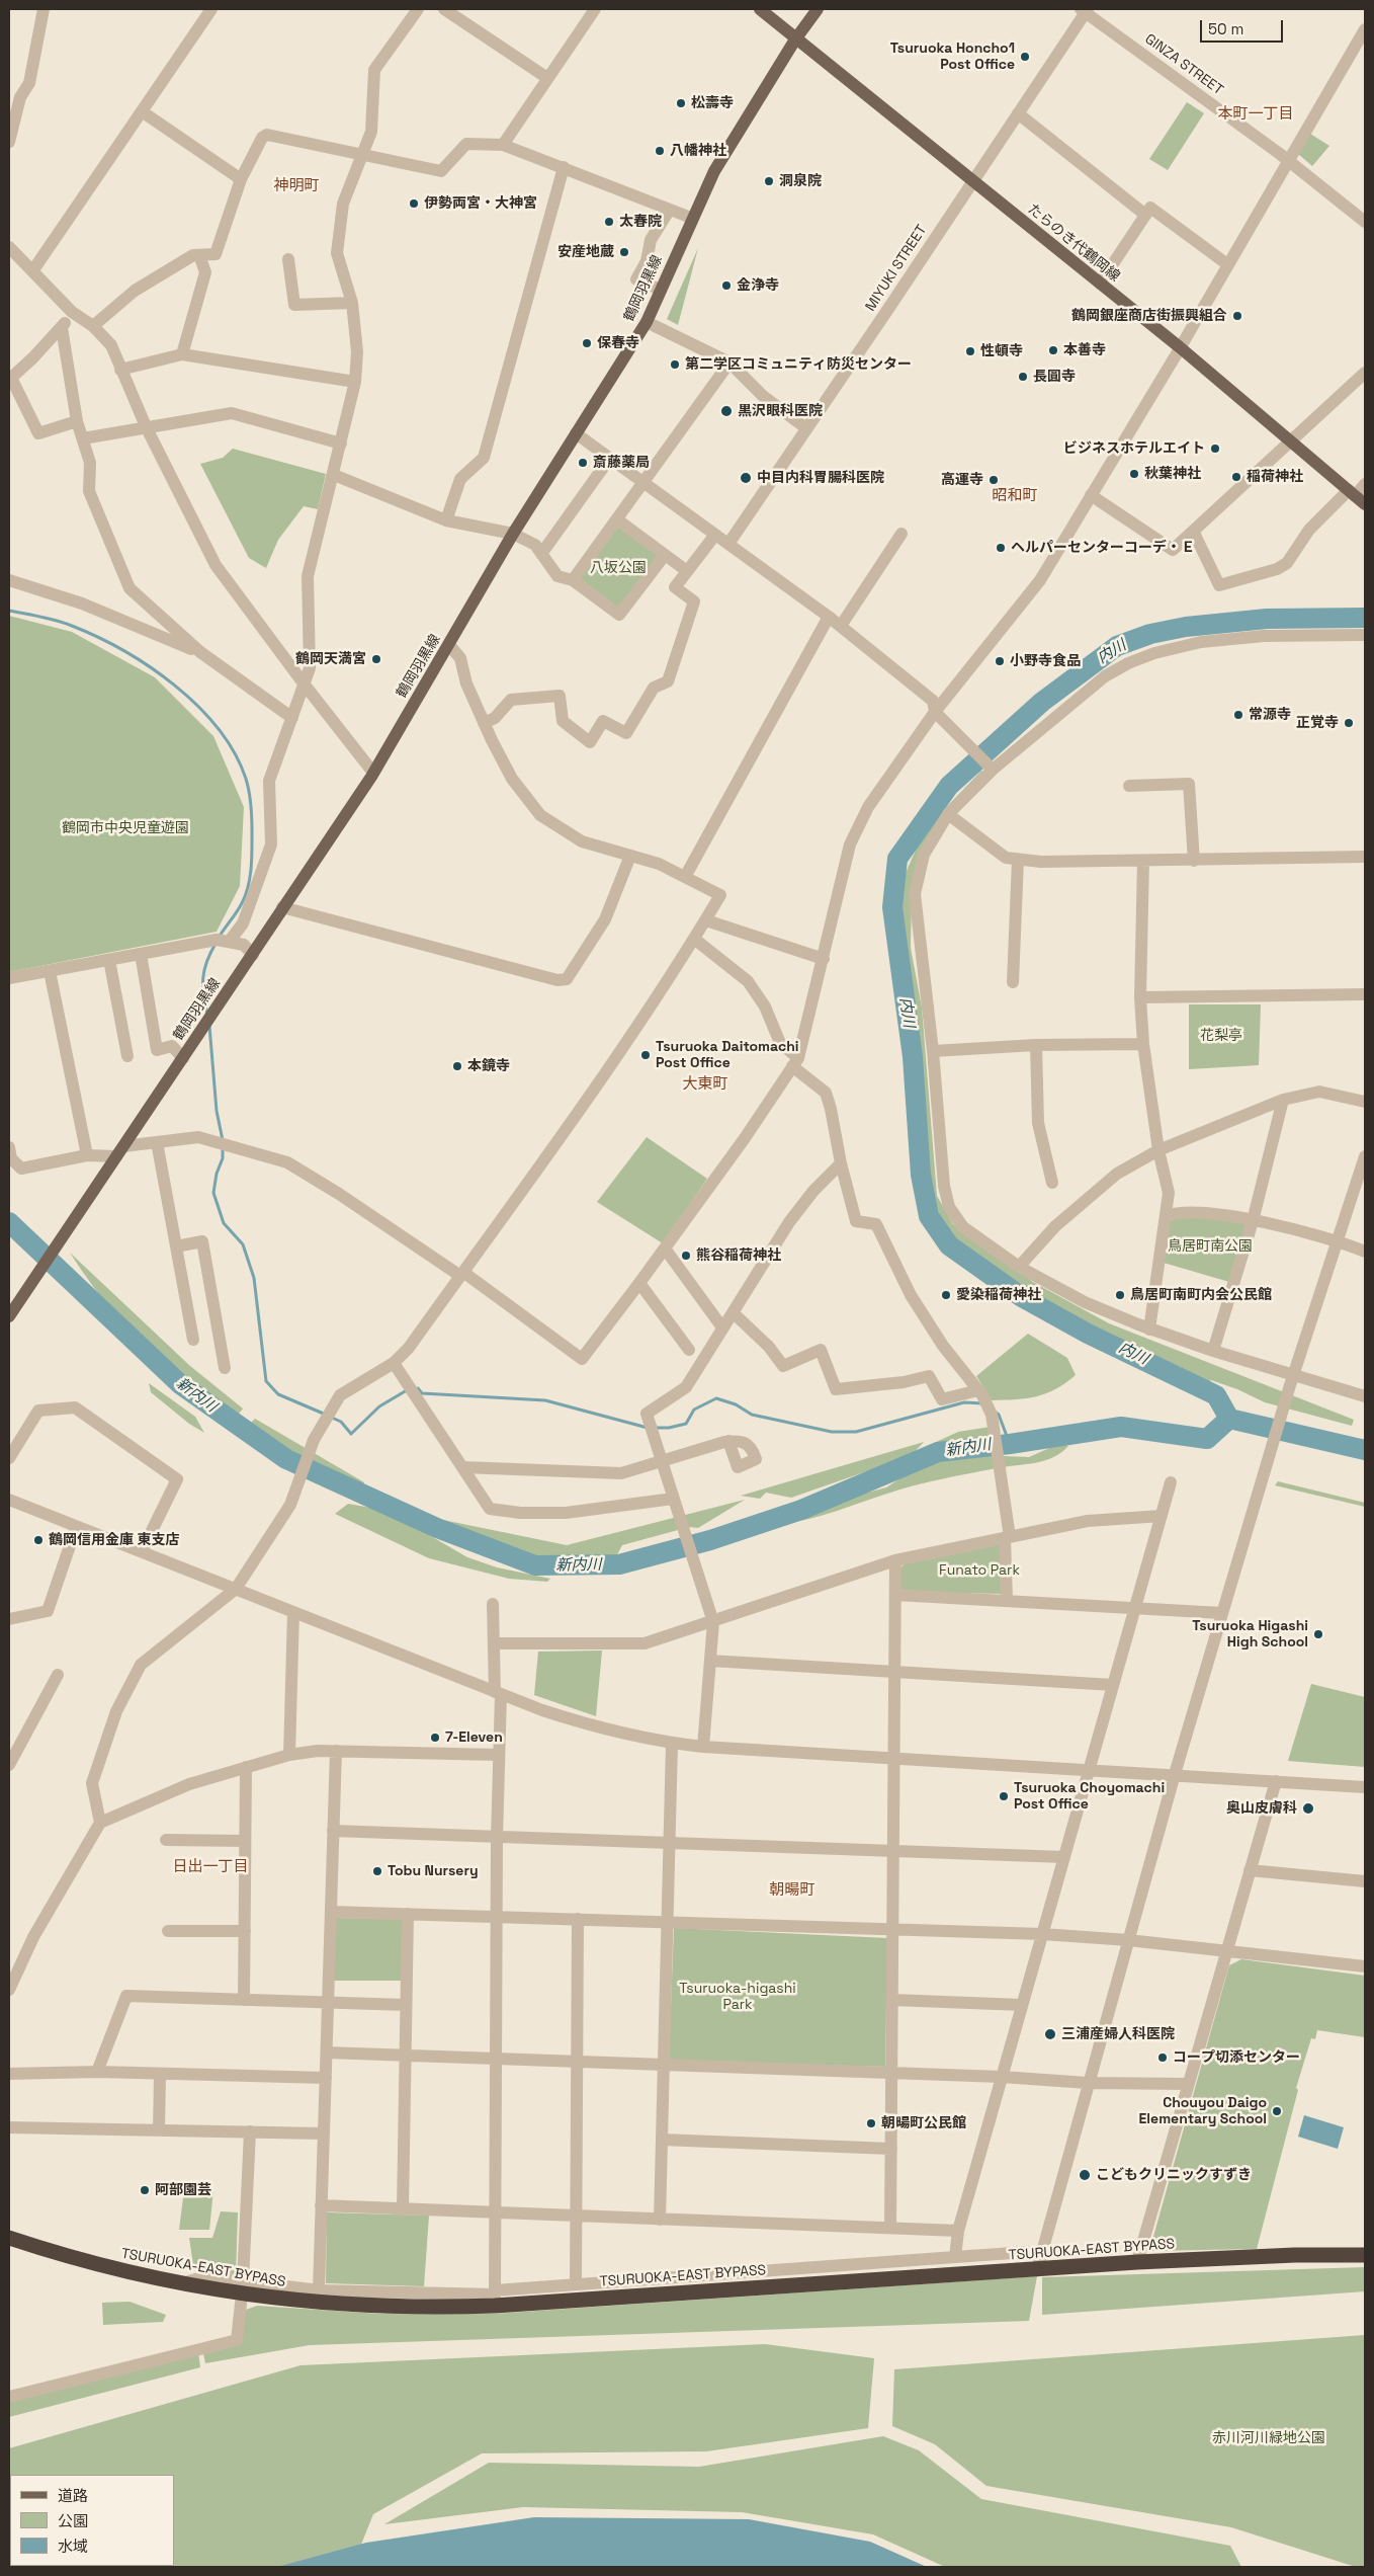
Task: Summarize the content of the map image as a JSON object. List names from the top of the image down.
{
  "streets": {
    "highway": ["TSURUOKA-EAST BYPASS"],
    "main road": ["たらのき代鶴岡線", "鶴岡羽黒線"],
    "street": ["GINZA STREET", "MIYUKI STREET"]
  },
  "crossings": [
    ["GINZA STREET", "MIYUKI STREET"],
    ["たらのき代鶴岡線", "MIYUKI STREET"],
    ["たらのき代鶴岡線", "鶴岡羽黒線"]
  ],
  "districts": [
    "本町一丁目",
    "神明町",
    "昭和町",
    "大東町",
    "日出一丁目",
    "朝暘町"
  ],
  "water": ["内川", "新内川"],
  "parks": [
    "八坂公園",
    "鶴岡市中央児童遊園",
    "花梨亭",
    "鳥居町南公園",
    "Funato Park",
    "Tsuruoka-higashi Park",
    "赤川河川緑地公園"
  ],
  "places": [
    "Tsuruoka Honcho1 Post Office",
    "松壽寺",
    "八幡神社",
    "洞泉院",
    "伊勢両宮・大神宮",
    "太春院",
    "安産地蔵",
    "金浄寺",
    "鶴岡銀座商店街振興組合",
    "保春寺",
    "本善寺",
    "性頓寺",
    "第二学区コミュニティ防災センター",
    "長圓寺",
    "黒沢眼科医院",
    "ビジネスホテルエイト",
    "斎藤薬局",
    "秋葉神社",
    "稲荷神社",
    "中目内科胃腸科医院",
    "高運寺",
    "ヘルパーセンターコーデ・Ｅ",
    "鶴岡天満宮",
    "小野寺食品",
    "常源寺",
    "正覚寺",
    "Tsuruoka Daitomachi Post Office",
    "本鏡寺",
    "熊谷稲荷神社",
    "愛染稲荷神社",
    "鳥居町南町内会公民館",
    "鶴岡信用金庫 東支店",
    "Tsuruoka Higashi High School",
    "7-Eleven",
    "Tsuruoka Choyomachi Post Office",
    "奥山皮膚科",
    "Tobu Nursery",
    "三浦産婦人科医院",
    "コープ切添センター",
    "Chouyou Daigo Elementary School",
    "朝暘町公民館",
    "こどもクリニックすずき",
    "阿部園芸"
  ],
  "legend": ["道路", "公園", "水域"],
  "scale_bar": "50 m"
}
